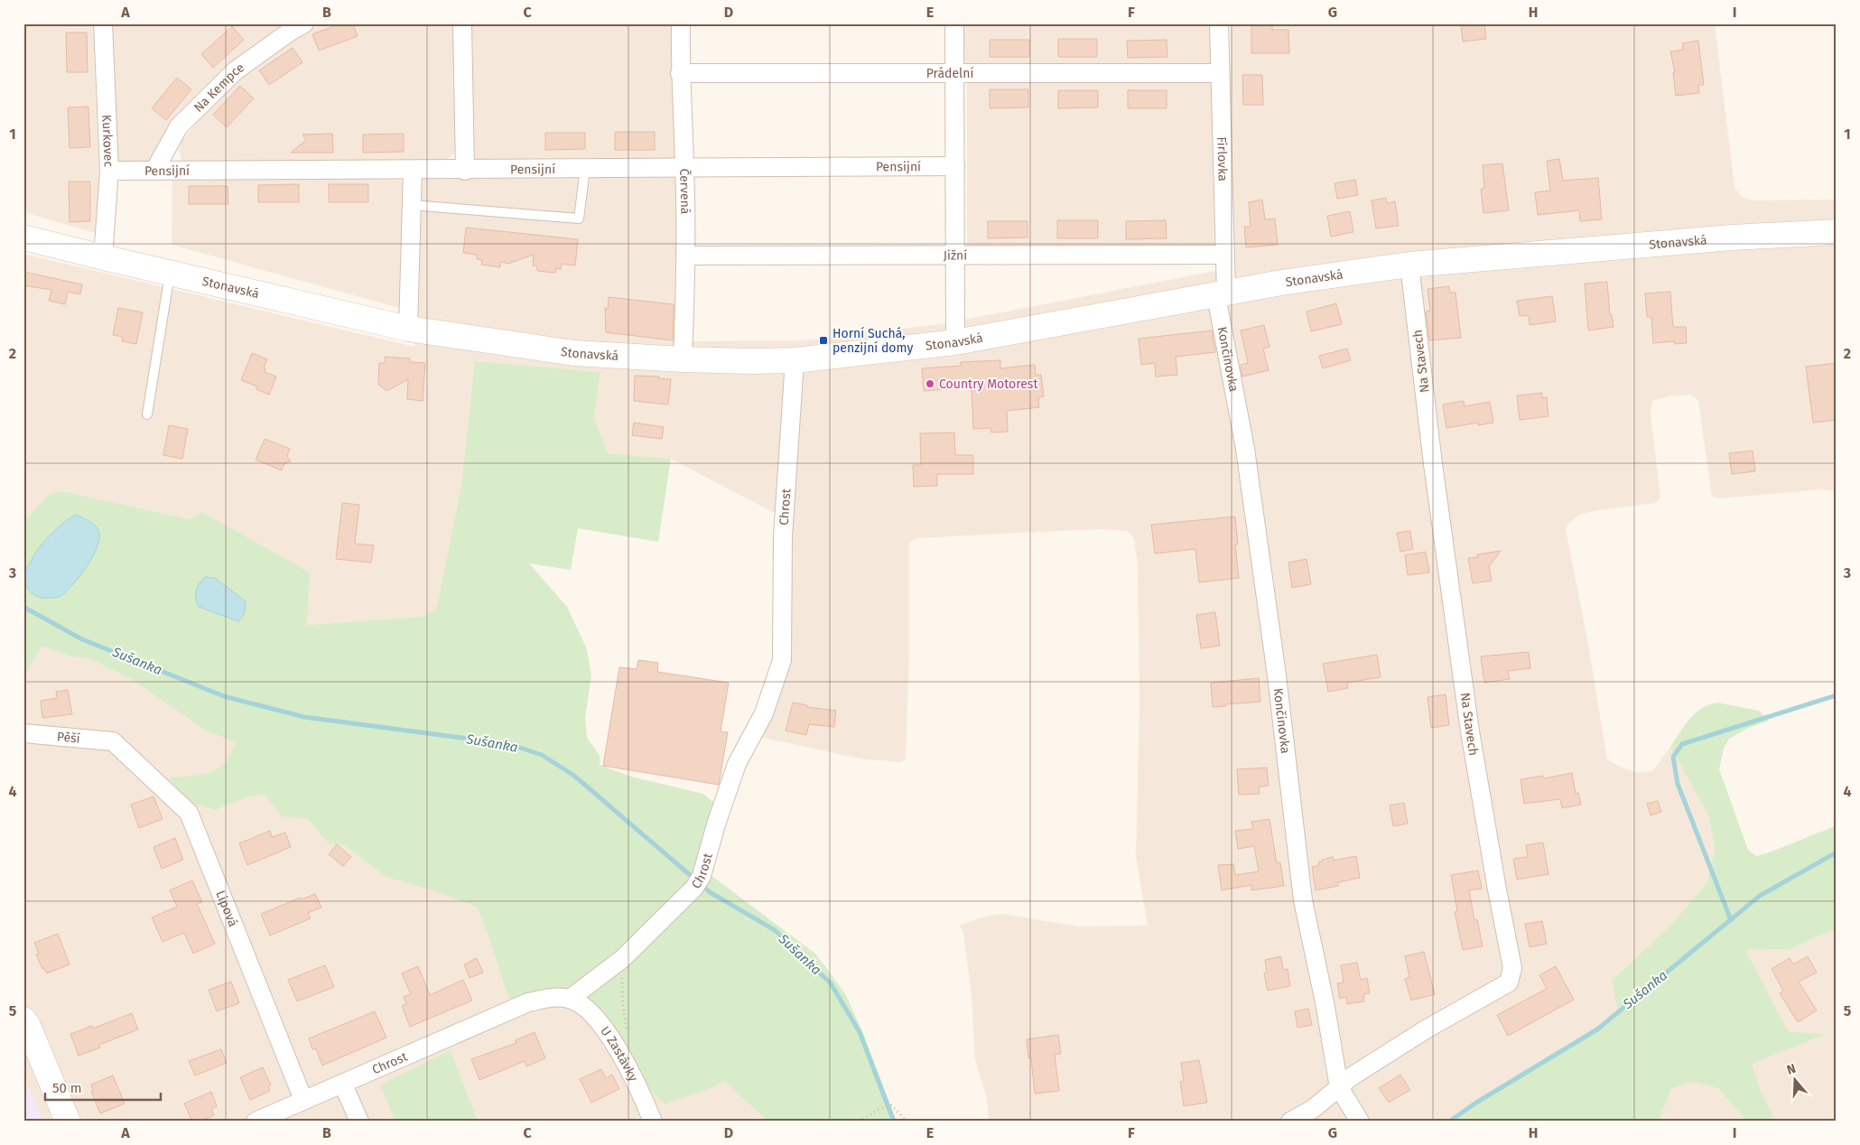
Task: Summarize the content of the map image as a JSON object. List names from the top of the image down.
{
  "streets": {
    "main road": ["Stonavská"],
    "street": [
      "Prádelní",
      "Na Kempce",
      "Kurkovec",
      "Firlovka",
      "Pensijní",
      "Červená",
      "Jižní",
      "Končinovka",
      "Na Stavech",
      "Chrost",
      "Pěší",
      "Lipová",
      "U Zastávky"
    ]
  },
  "crossings": [
    ["Prádelní", "Firlovka"],
    ["Prádelní", "Červená"],
    ["Na Kempce", "Pensijní"],
    ["Kurkovec", "Pensijní"],
    ["Kurkovec", "Stonavská"],
    ["Firlovka", "Stonavská"],
    ["Firlovka", "Jižní"],
    ["Firlovka", "Končinovka"],
    ["Pensijní", "Červená"],
    ["Červená", "Stonavská"],
    ["Červená", "Jižní"],
    ["Stonavská", "Končinovka"],
    ["Stonavská", "Na Stavech"],
    ["Stonavská", "Chrost"],
    ["Končinovka", "Na Stavech"],
    ["Chrost", "Lipová"],
    ["Chrost", "U Zastávky"],
    ["Pěší", "Lipová"]
  ],
  "water": ["Sušanka"],
  "places": {
    "transit": ["Horní Suchá, penzijní domy"],
    "other": ["Country Motorest"]
  },
  "scale_bar": "50 m",
  "north": "top",
  "grid": {
    "columns": [
      "A",
      "B",
      "C",
      "D",
      "E",
      "F",
      "G",
      "H",
      "I"
    ],
    "rows": [
      "1",
      "2",
      "3",
      "4",
      "5"
    ]
  }
}
